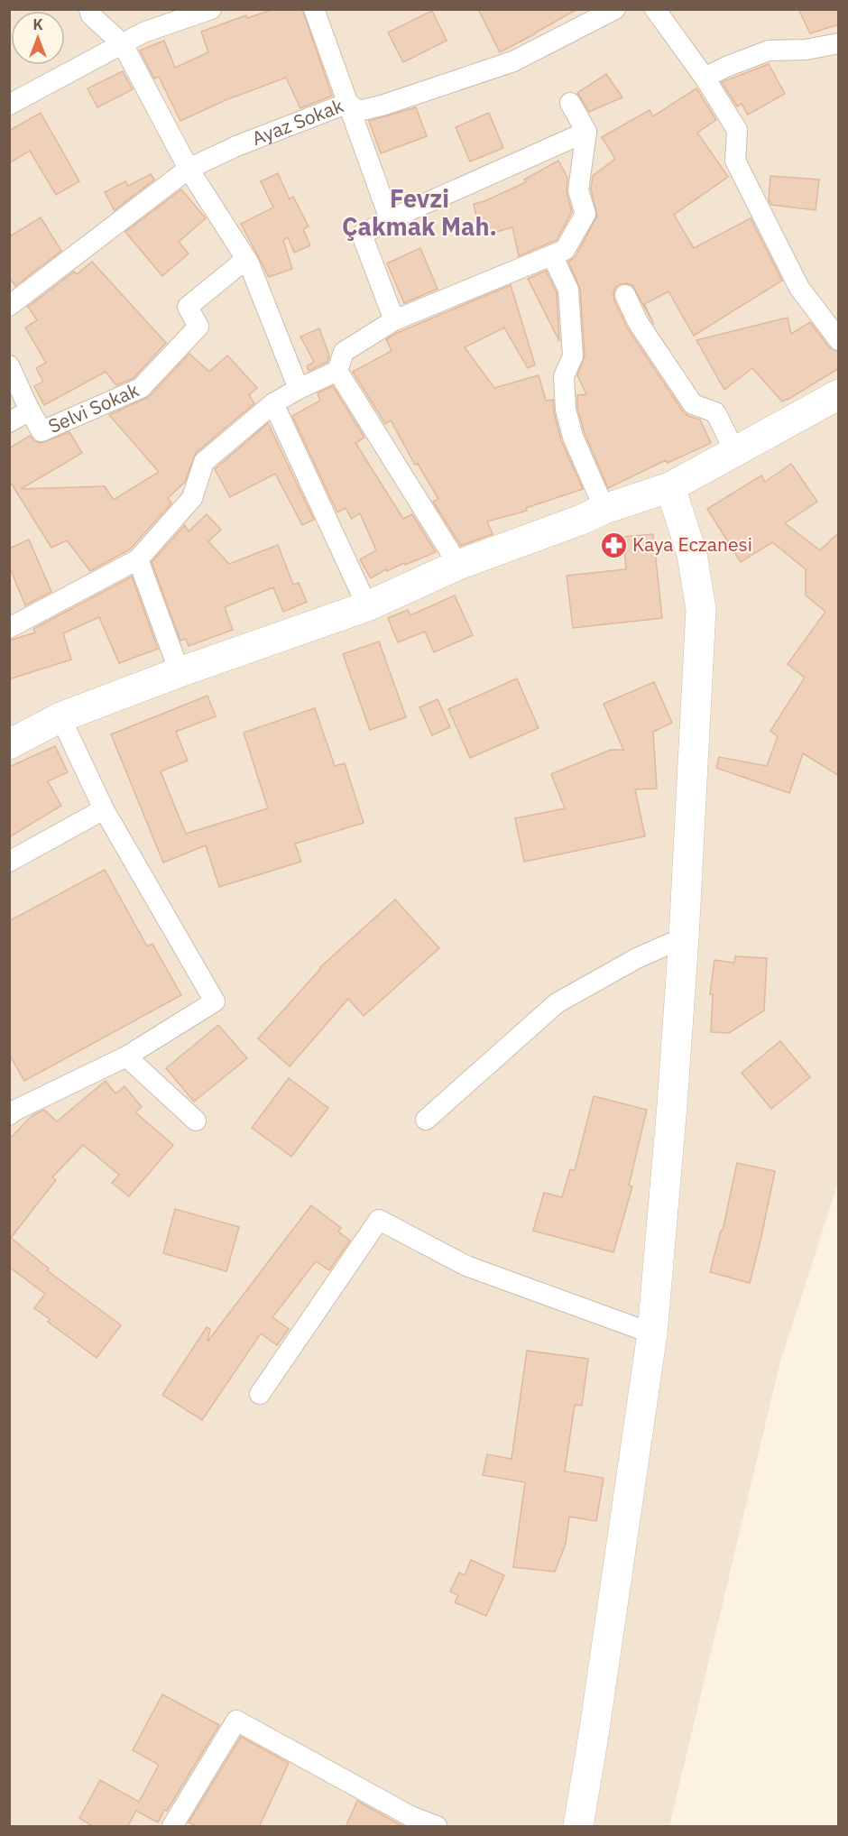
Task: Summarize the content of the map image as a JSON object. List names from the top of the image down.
{
  "streets": {
    "street": ["Ayaz Sokak", "Selvi Sokak"]
  },
  "districts": ["Fevzi Çakmak Mah."],
  "places": {
    "pharmacy": ["Kaya Eczanesi"]
  },
  "north": "top"
}
